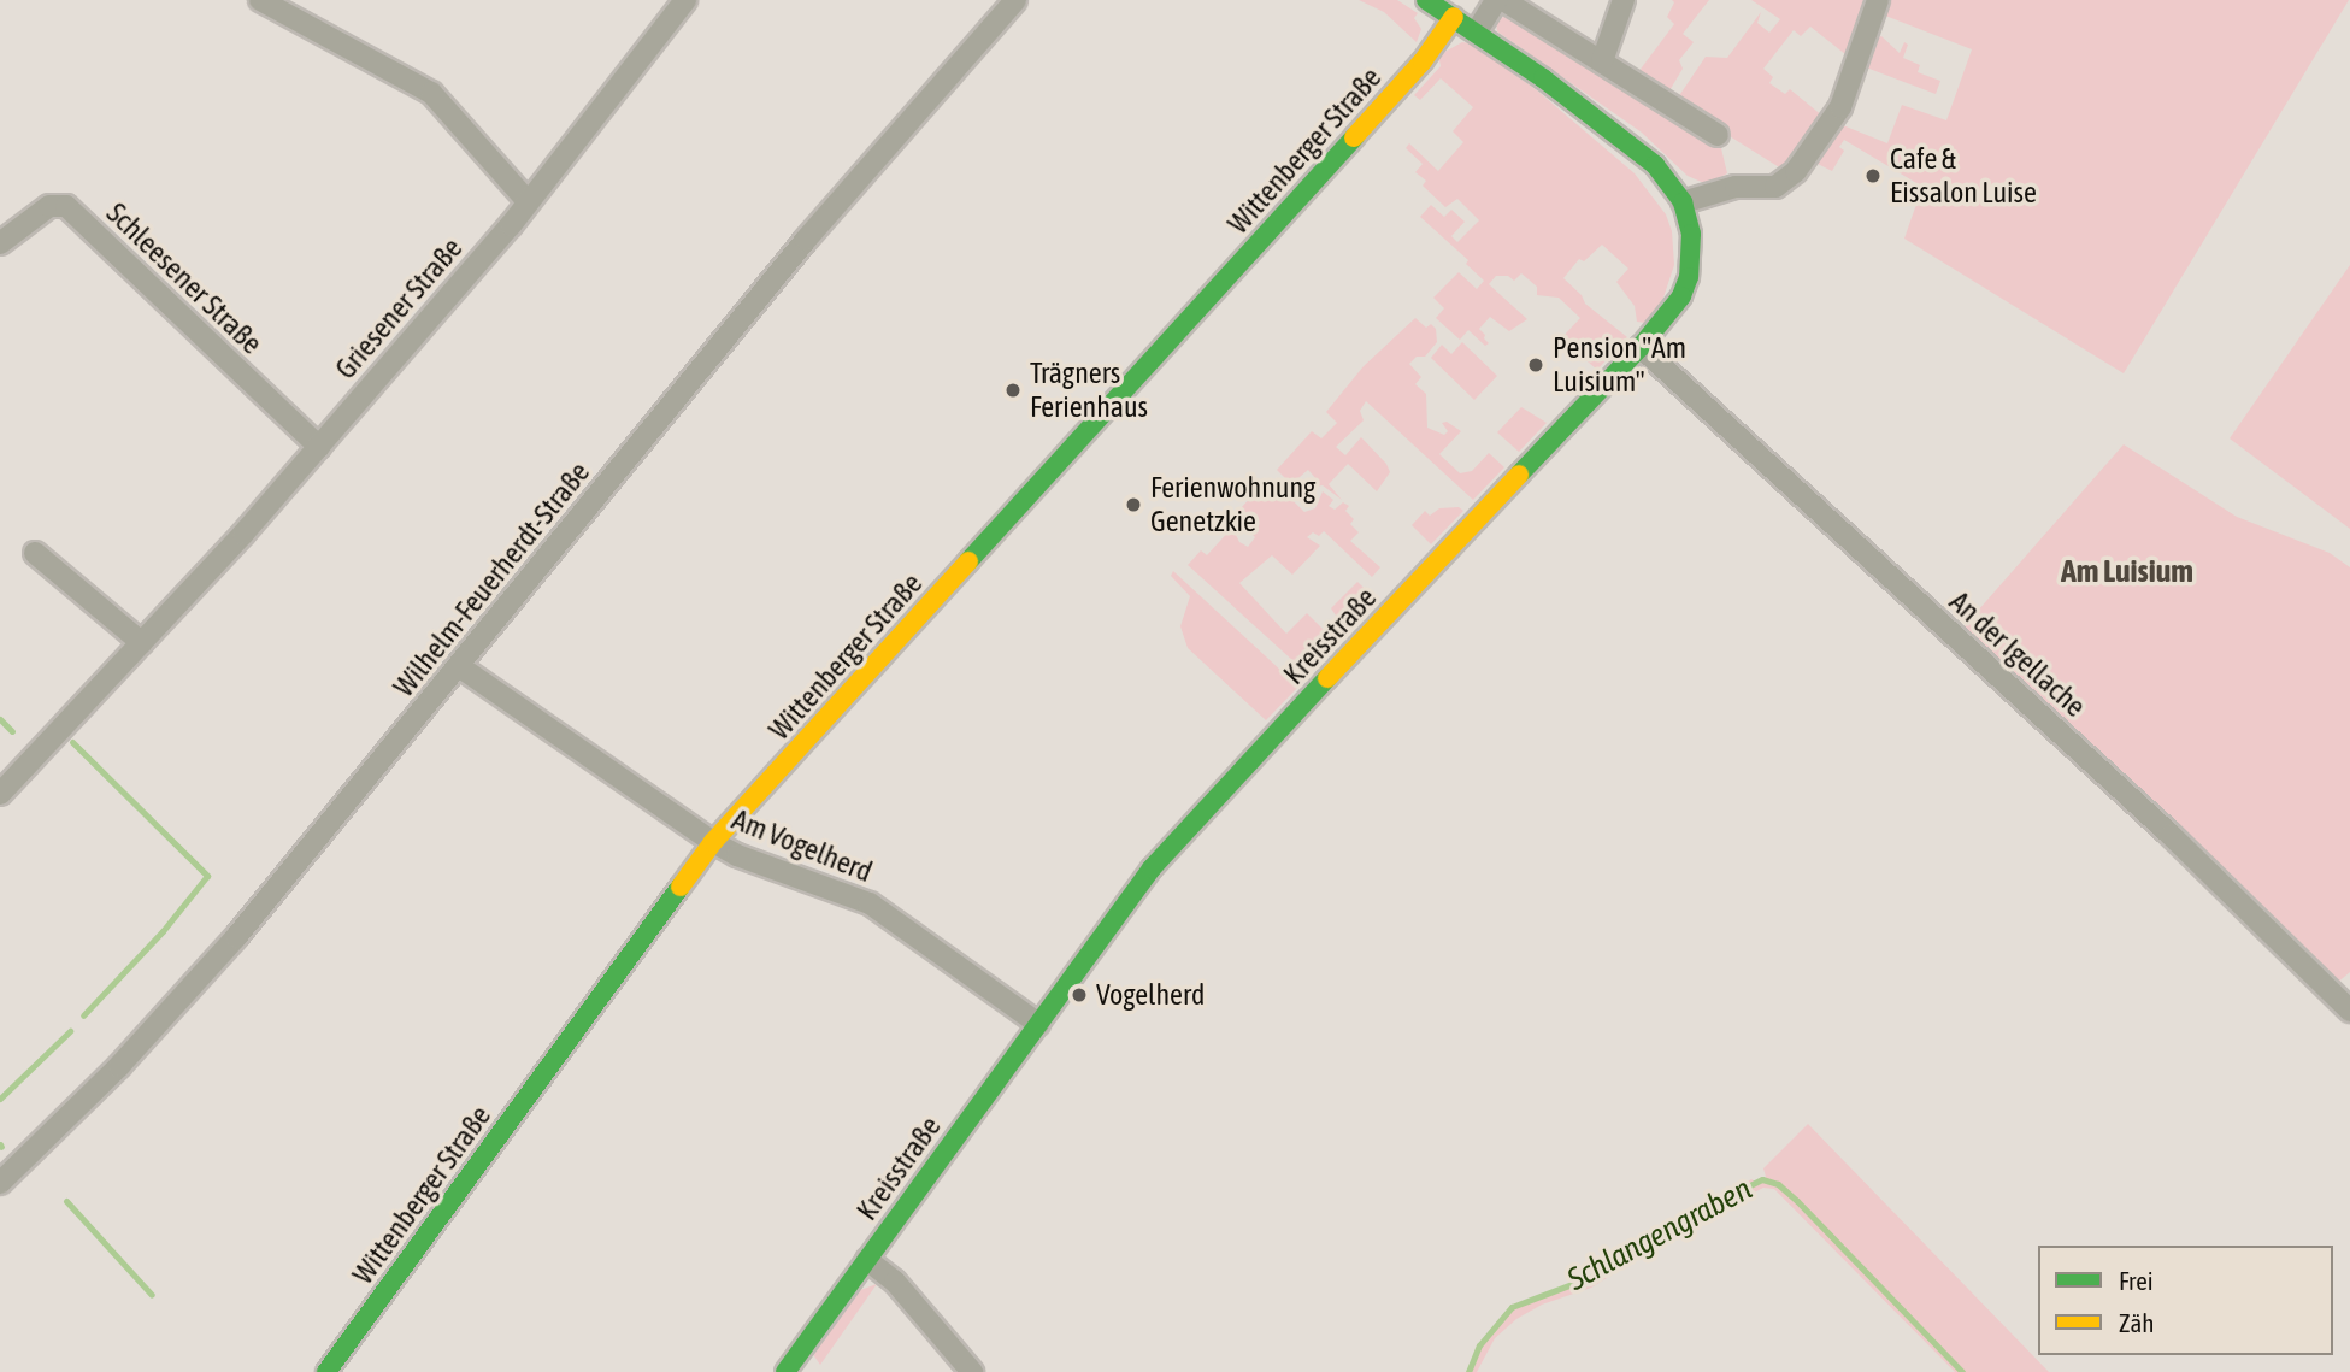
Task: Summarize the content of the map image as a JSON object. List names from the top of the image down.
{
  "streets": {
    "main road": ["Wittenberger Straße", "Kreisstraße"],
    "street": [
      "Schleesener Straße",
      "Griesener Straße",
      "Wilhelm-Feuerherdt-Straße",
      "An der Igellache",
      "Am Vogelherd"
    ]
  },
  "crossings": [
    ["Wittenberger Straße", "Kreisstraße"],
    ["Wittenberger Straße", "Am Vogelherd"],
    ["Schleesener Straße", "Griesener Straße"],
    ["Wilhelm-Feuerherdt-Straße", "Am Vogelherd"],
    ["Kreisstraße", "An der Igellache"],
    ["Kreisstraße", "Am Vogelherd"]
  ],
  "districts": ["Am Luisium"],
  "water": ["Schlangengraben"],
  "places": [
    "Cafe & Eissalon Luise",
    "Pension \"Am Luisium\"",
    "Trägners Ferienhaus",
    "Ferienwohnung Genetzkie",
    "Vogelherd"
  ],
  "legend": ["Frei", "Zäh"]
}
